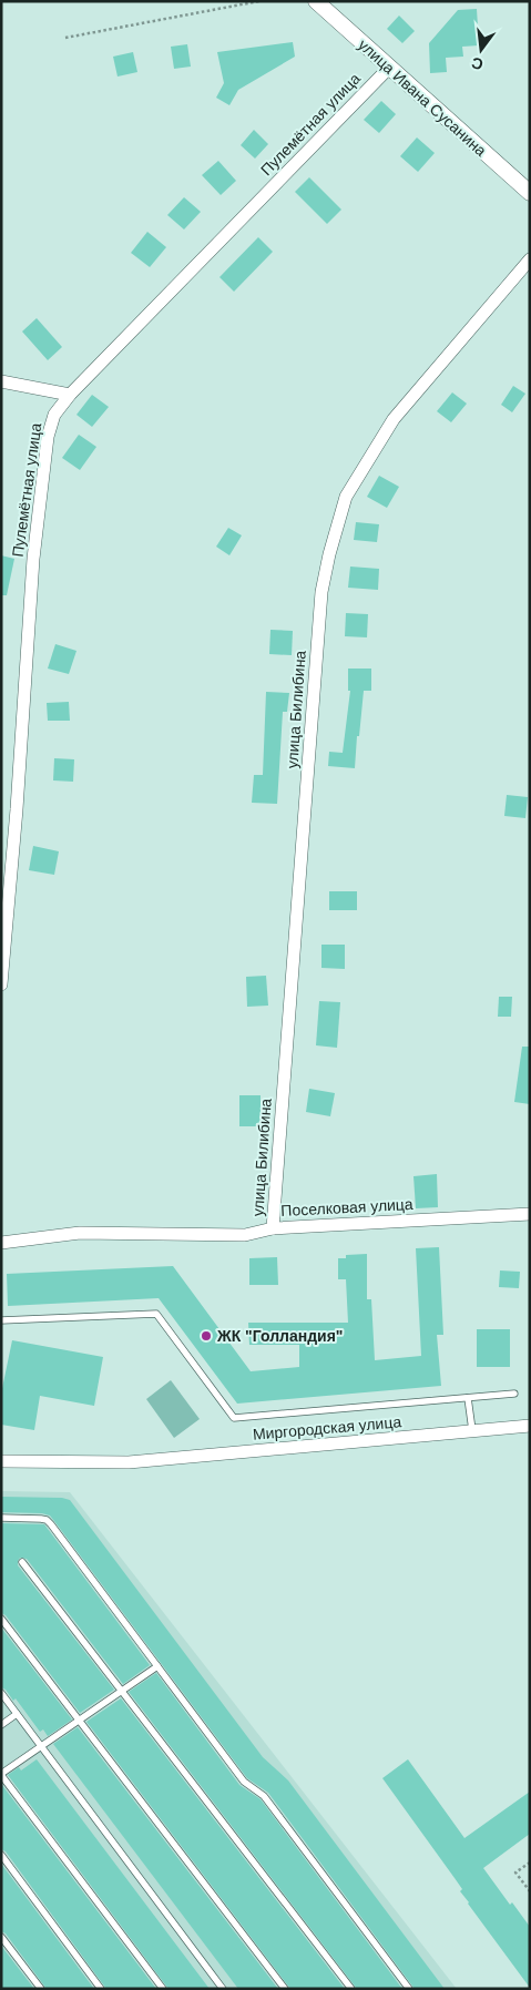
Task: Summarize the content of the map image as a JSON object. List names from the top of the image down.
{
  "streets": {
    "street": [
      "улица Ивана Сусанина",
      "Пулемётная улица",
      "улица Билибина",
      "Поселковая улица",
      "Миргородская улица"
    ]
  },
  "crossings": [
    ["улица Ивана Сусанина", "Пулемётная улица"],
    ["улица Билибина", "Поселковая улица"]
  ],
  "places": ["ЖК \"Голландия\""],
  "north": "bottom"
}
